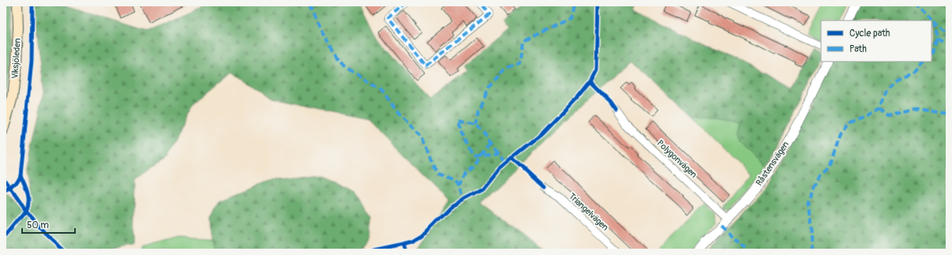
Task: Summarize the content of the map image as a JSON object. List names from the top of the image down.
{
  "streets": {
    "main road": ["Viksjöleden"],
    "street": ["Polygonvägen", "Råstensvägen", "Triangelvägen"]
  },
  "crossings": [
    ["Polygonvägen", "Råstensvägen"]
  ],
  "legend": ["Cycle path", "Path"],
  "scale_bar": "50 m"
}
